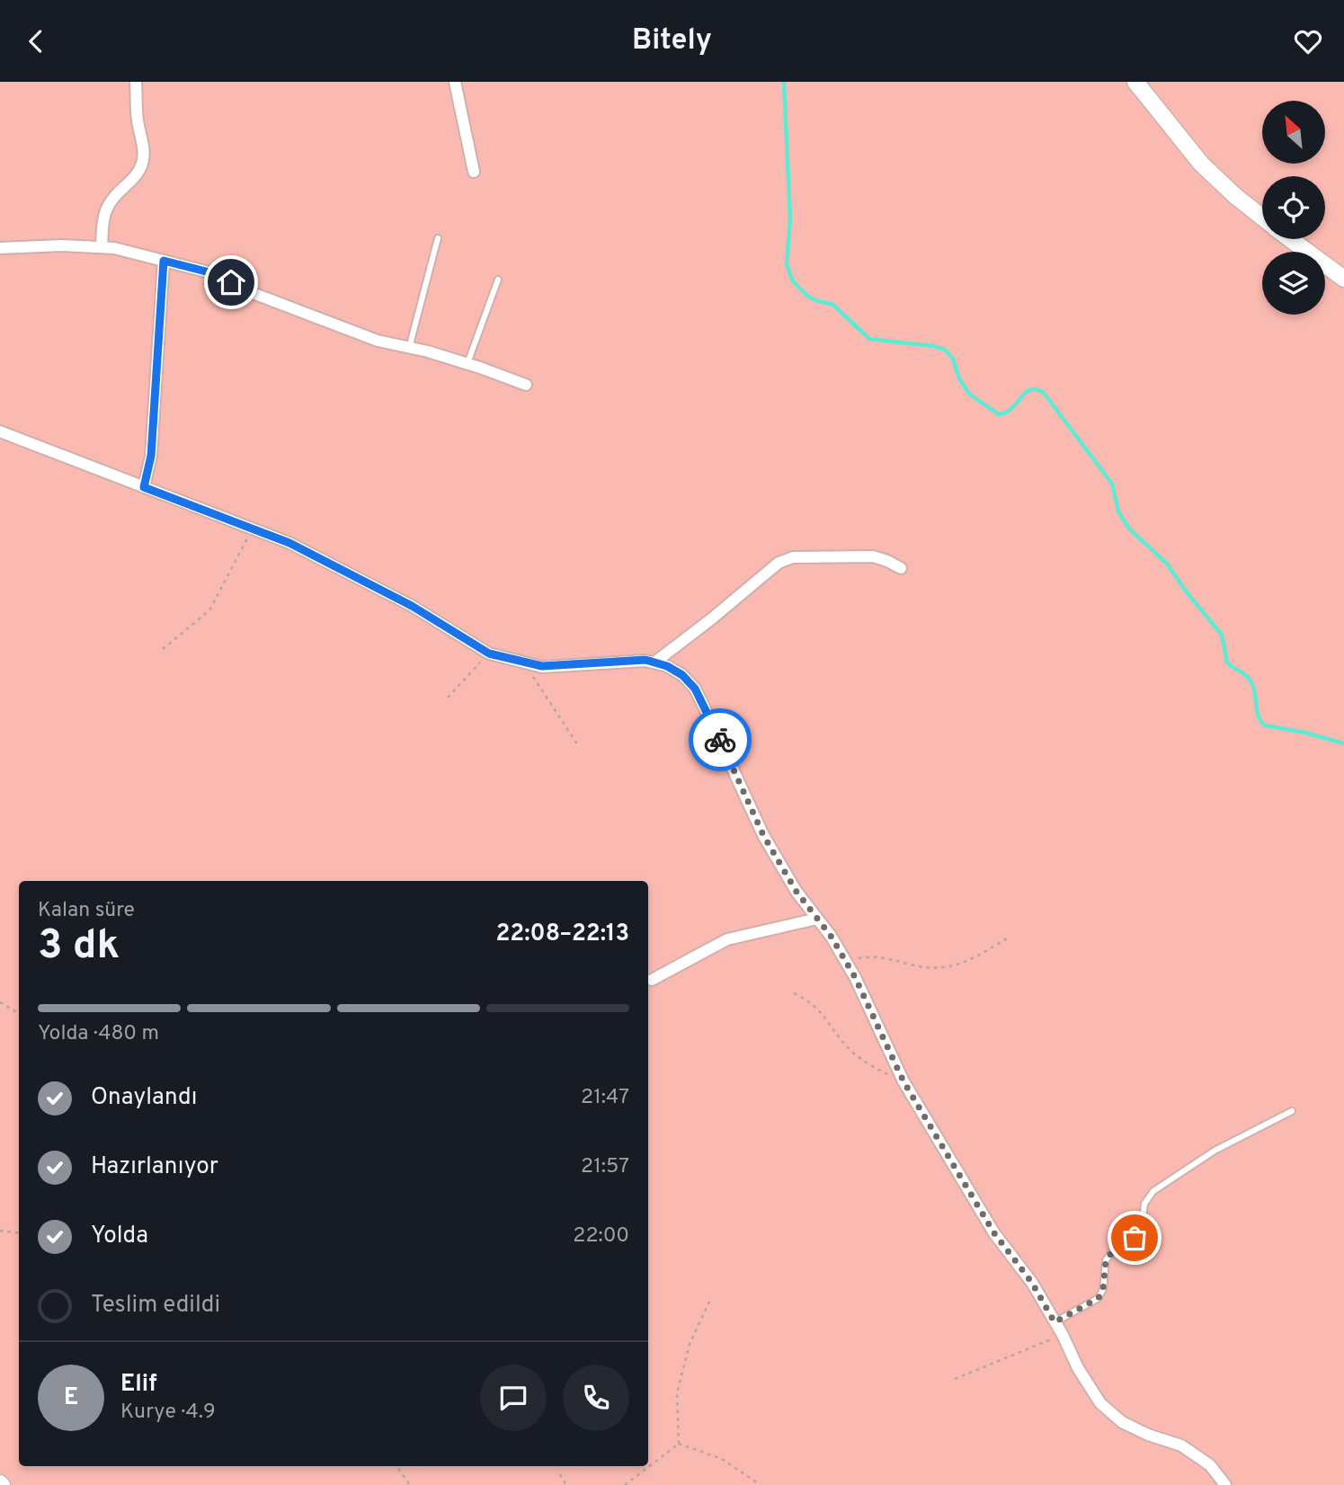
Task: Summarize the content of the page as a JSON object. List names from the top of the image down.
{
  "north": "top left",
  "page": {
    "header": "Bitely",
    "heading": ["3 dk", "Kalan süre", "22:08–22:13"],
    "panel": ["Elif", "Kurye · 4.9"],
    "bar": "Yolda · 480 m",
    "list": [
      ["Onaylandı", "21:47"],
      ["Hazırlanıyor", "21:57"],
      ["Yolda", "22:00"],
      "Teslim edildi"
    ],
    "round": "E"
  }
}
